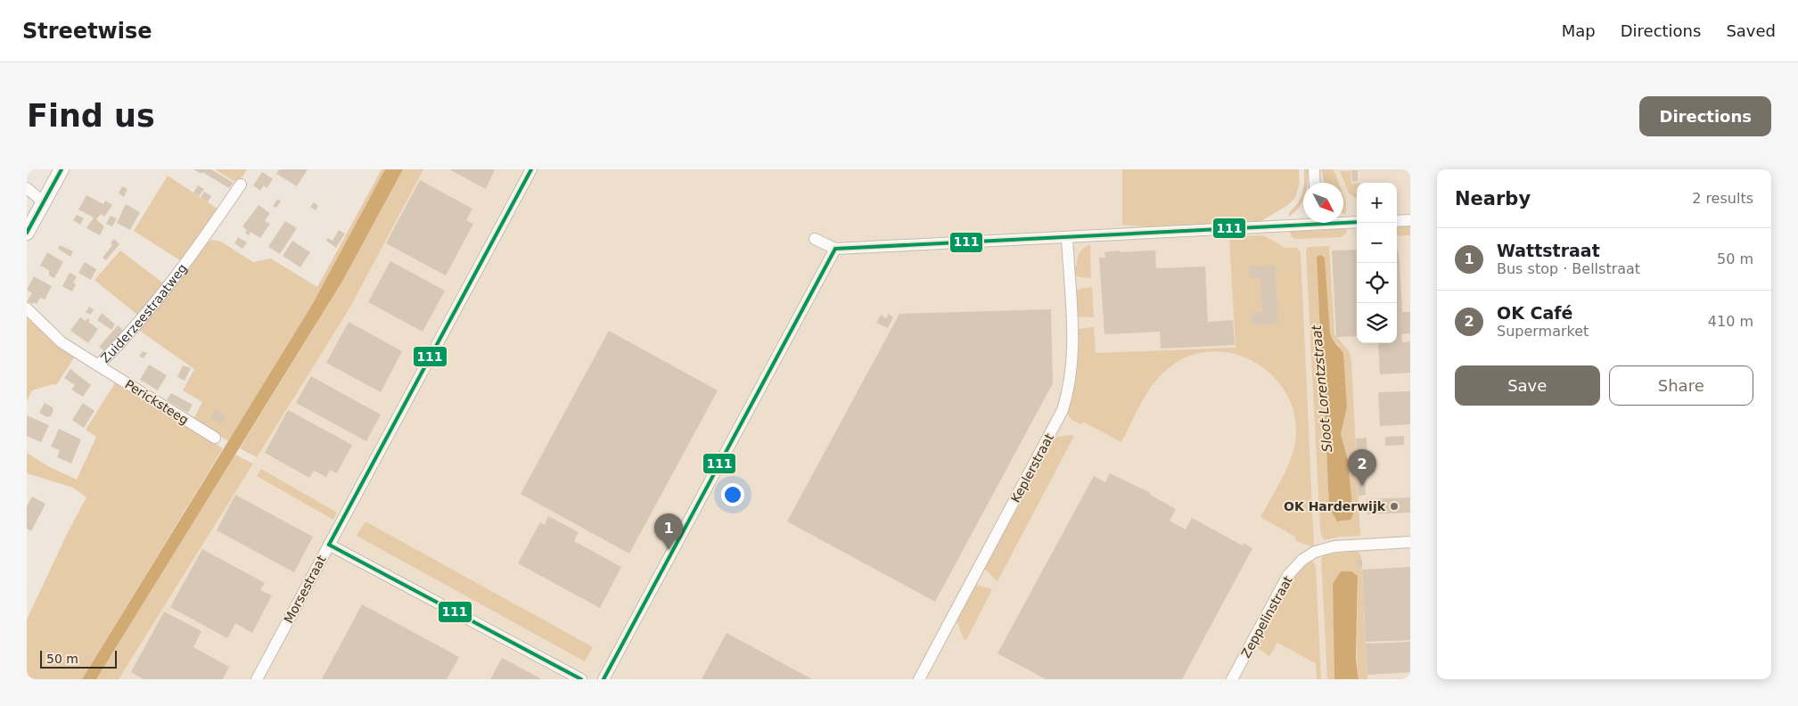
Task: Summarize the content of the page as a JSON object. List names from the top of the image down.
{
  "streets": {
    "street": [
      "Zuiderzeestraatweg",
      "Pericksteeg",
      "Keplerstraat",
      "Morsestraat",
      "Zeppelinstraat"
    ]
  },
  "crossings": [
    ["Zuiderzeestraatweg", "Pericksteeg"]
  ],
  "water": ["Sloot Lorentzstraat"],
  "places": ["OK Harderwijk"],
  "lines": ["transit line 111"],
  "scale_bar": "50 m",
  "north": "bottom right",
  "page": {
    "header": "Streetwise",
    "nav": ["Map", "Directions", "Saved"],
    "buttons": [
      "Directions",
      ["Save", "Share"]
    ],
    "title": "Find us",
    "heading": ["Nearby", "2 results"],
    "map_buttons": ["+", "−"],
    "list": [
      {
        "mark": "1",
        "name": "Wattstraat",
        "note": "Bus stop · Bellstraat",
        "value": "50 m"
      },
      {
        "mark": "2",
        "name": "OK Café",
        "note": "Supermarket",
        "value": "410 m"
      }
    ],
    "pins": ["2", "1"],
    "scale": "50 m"
  }
}
